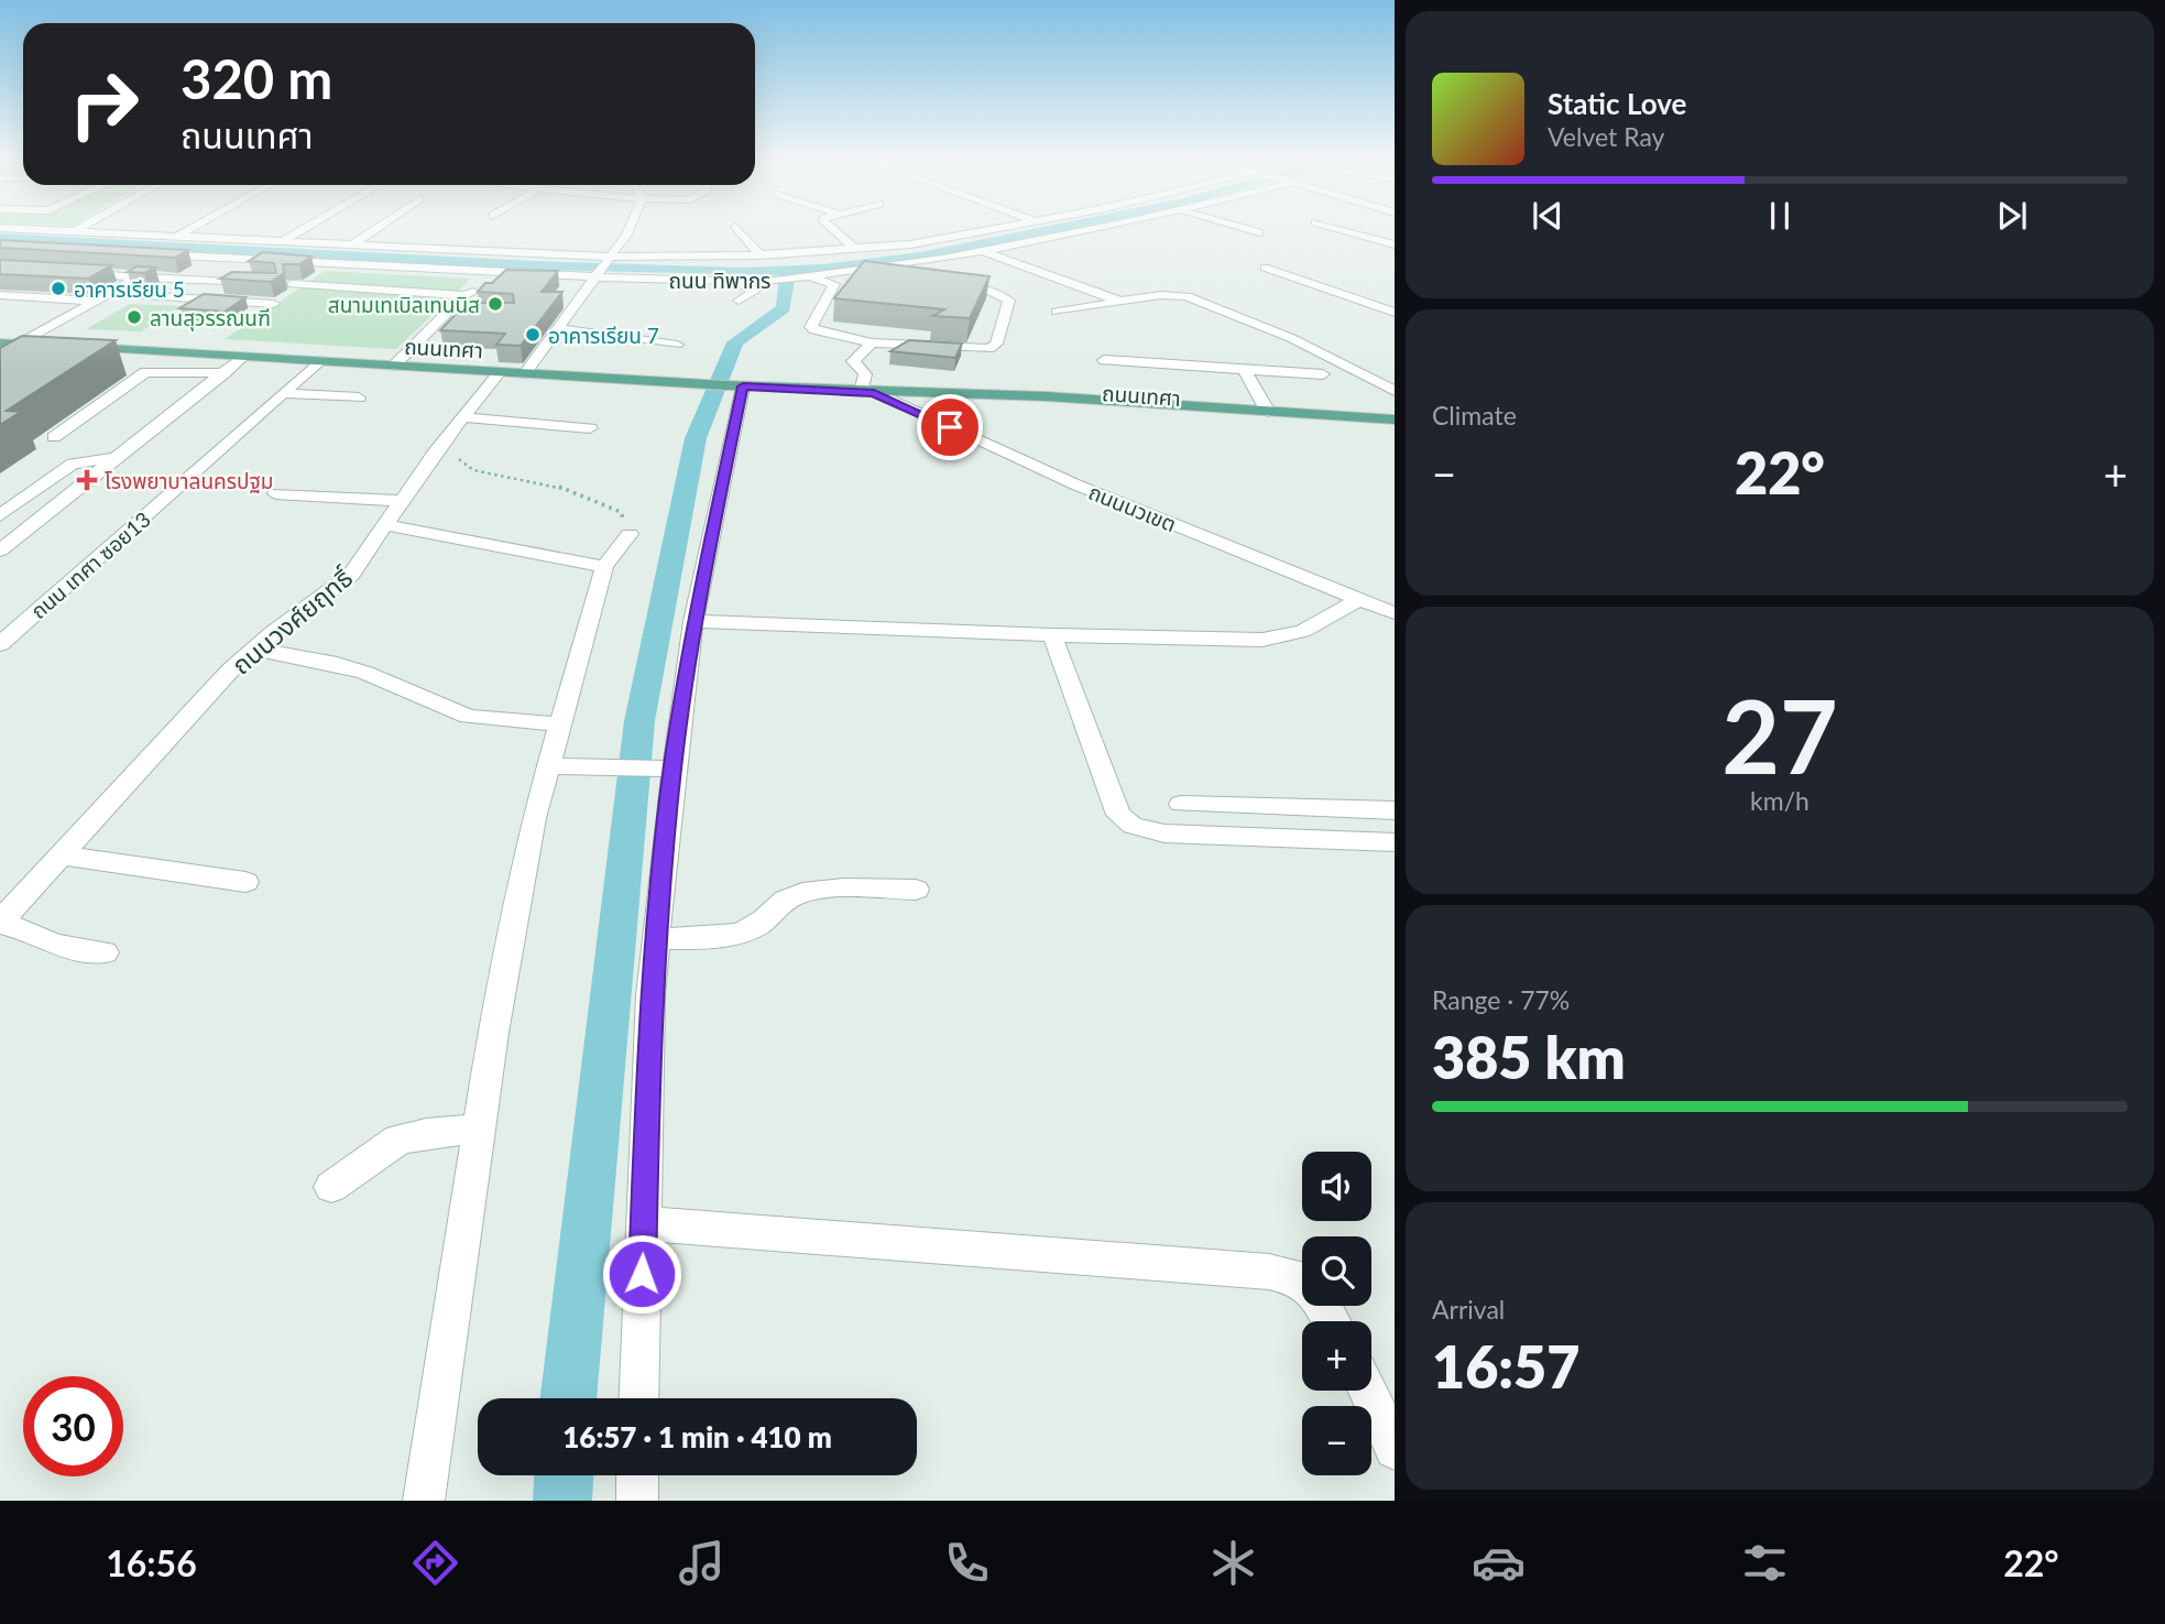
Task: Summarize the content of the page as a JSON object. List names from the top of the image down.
{
  "streets": {
    "main road": ["ถนนเทศา"],
    "street": [
      "ถนน ทิพากร",
      "ถนนนวเขต",
      "ถนน เทศา ซอย13",
      "ถนนวงศ์ยฤทธิ์"
    ]
  },
  "crossings": [
    ["ถนนเทศา", "ถนนนวเขต"],
    ["ถนนเทศา", "ถนน เทศา ซอย13"],
    ["ถนนเทศา", "ถนนวงศ์ยฤทธิ์"]
  ],
  "places": {
    "other": [
      "อาคารเรียน 5",
      "สนามเทเบิลเทนนิส",
      "ลานสุวรรณนฑี",
      "อาคารเรียน 7"
    ],
    "health": ["โรงพยาบาลนครปฐม"]
  },
  "page": {
    "turn": ["320 m", "ถนนเทศา"],
    "song": ["Static Love", "Velvet Ray"],
    "tile": [
      "Climate",
      ["27", "km/h"],
      ["Range · 77%", "385 km"],
      ["Arrival", "16:57"]
    ],
    "heat": ["−", "22°", "+"],
    "map_buttons": ["+", "−"],
    "limit": "30",
    "trip": "16:57 · 1 min · 410 m",
    "tabs": ["16:56", "22°"]
  }
}
